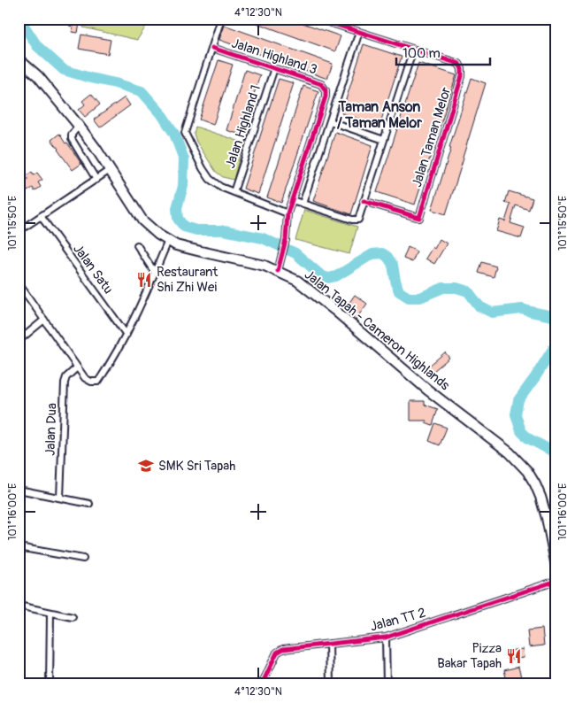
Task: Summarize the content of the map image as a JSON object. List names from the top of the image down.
{
  "streets": {
    "main road": ["Jalan Tapah - Cameron Highlands"],
    "street": [
      "Jalan Highland 3",
      "Jalan Highland 1",
      "Jalan Taman Melor",
      "Jalan Satu",
      "Jalan Dua",
      "Jalan TT 2"
    ]
  },
  "crossings": [
    ["Jalan Highland 3", "Jalan Highland 1"]
  ],
  "districts": ["Taman Anson / Taman Melor"],
  "places": {
    "restaurant": ["Restaurant Shi Zhi Wei", "Pizza Bakar Tapah"],
    "school or university": ["SMK Sri Tapah"]
  },
  "scale_bar": "100 m",
  "coordinates": ["4°12'30\"N", "101°15'50\"E", "101°16'00\"E"]
}
